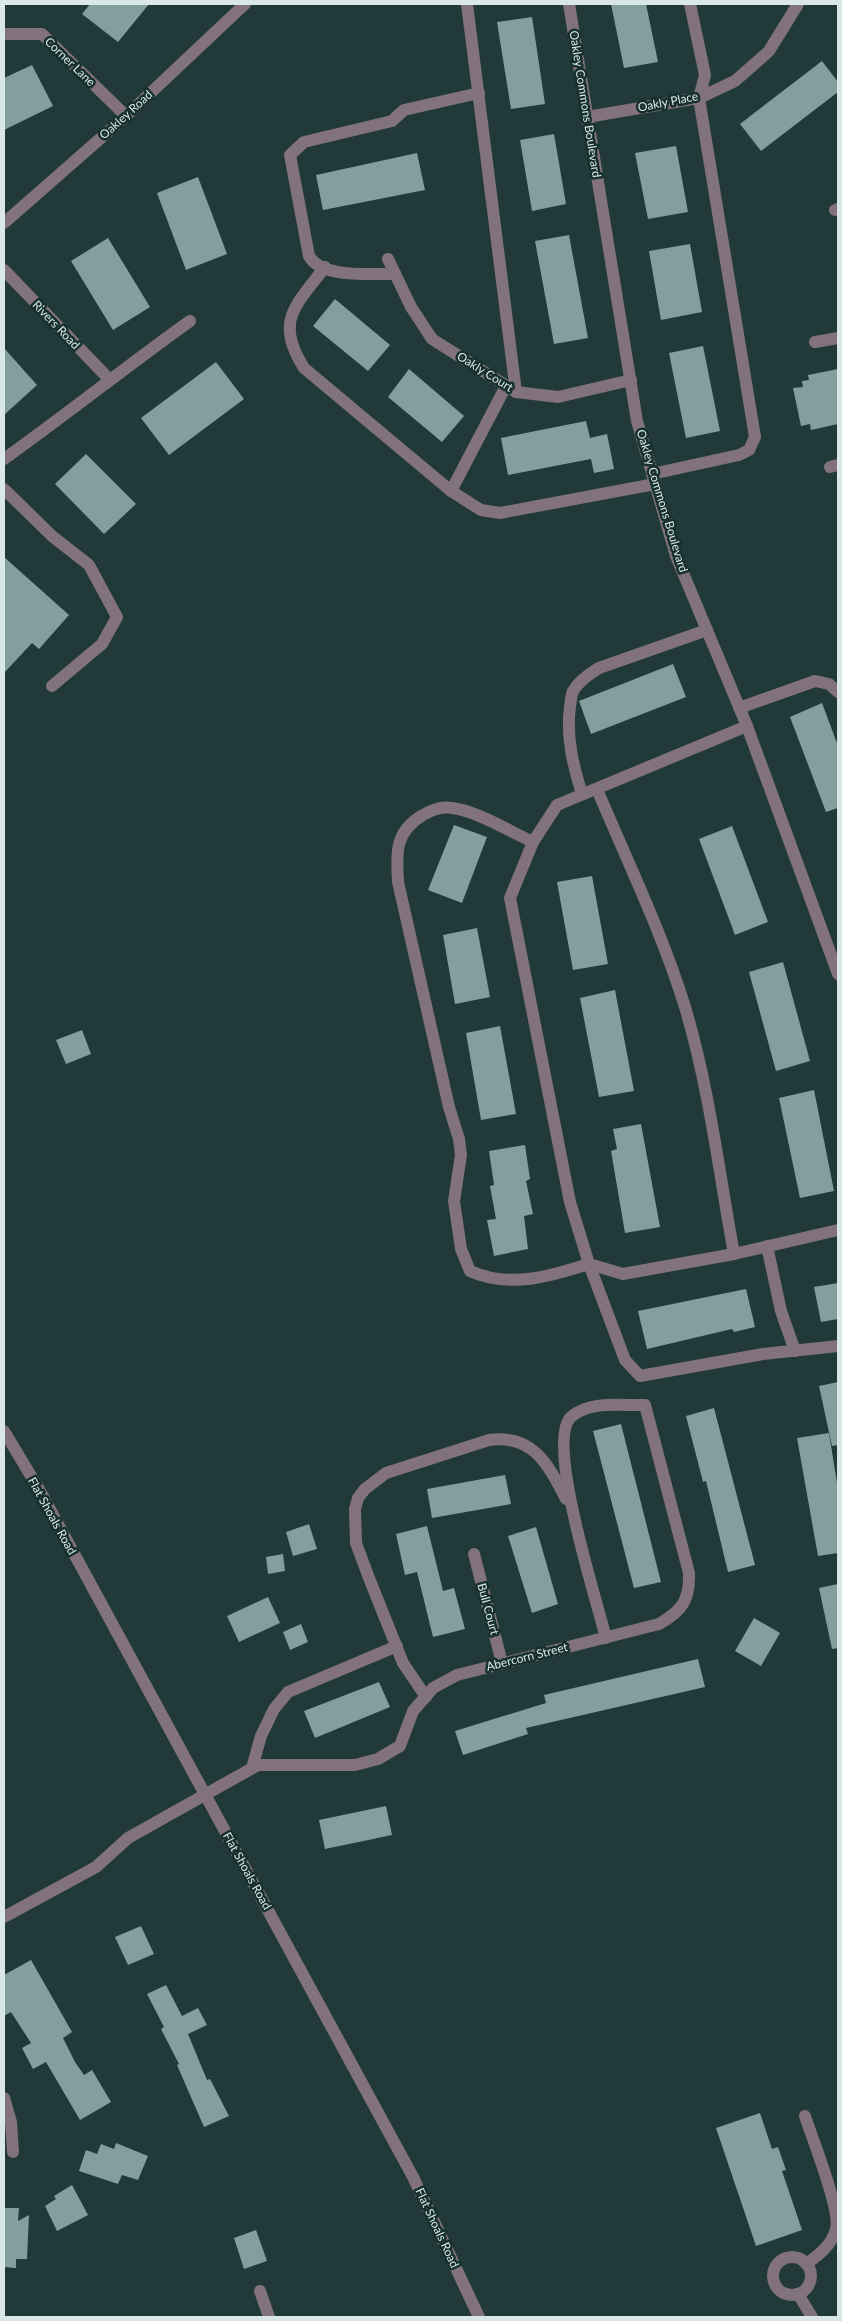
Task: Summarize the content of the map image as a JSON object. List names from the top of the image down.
{
  "streets": {
    "street": [
      "Corner Lane",
      "Oakly Place",
      "Oakley Commons Boulevard",
      "Oakley Road",
      "Rivers Road",
      "Oakly Court",
      "Flat Shoals Road",
      "Bull Court",
      "Abercorn Street"
    ]
  },
  "crossings": [
    ["Corner Lane", "Oakley Road"],
    ["Oakly Place", "Oakley Commons Boulevard"],
    ["Oakley Commons Boulevard", "Oakly Court"],
    ["Flat Shoals Road", "Abercorn Street"],
    ["Bull Court", "Abercorn Street"]
  ]
}
